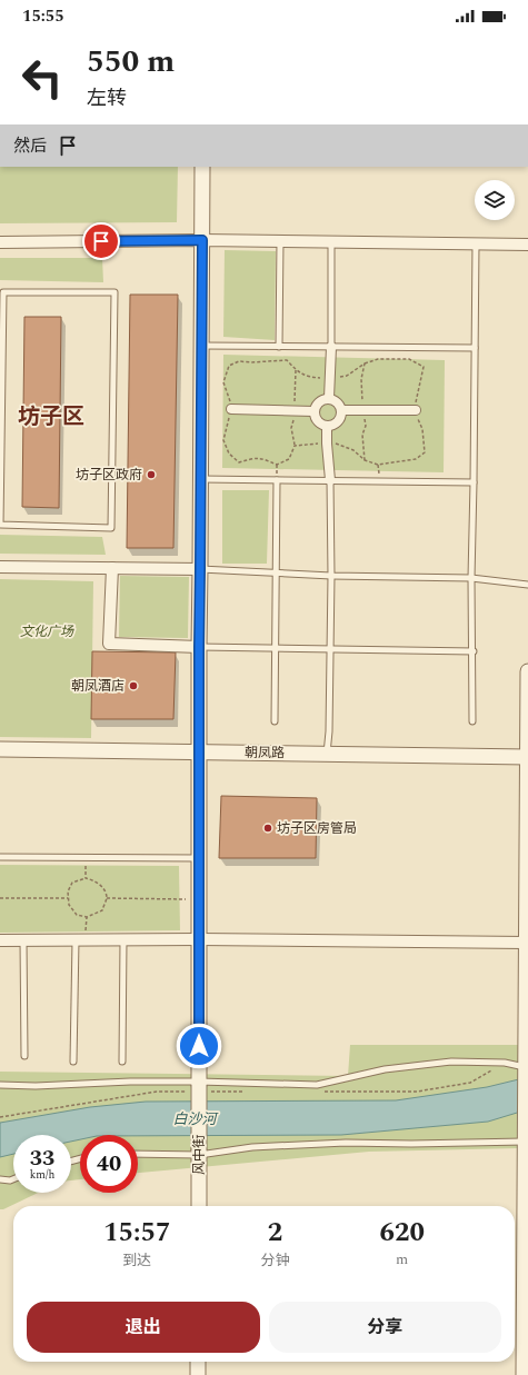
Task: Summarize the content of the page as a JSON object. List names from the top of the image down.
{
  "streets": {
    "street": ["朝凤路", "风中街"]
  },
  "crossings": [
    ["朝凤路", "风中街"]
  ],
  "districts": ["坊子区"],
  "water": ["白沙河"],
  "parks": ["文化广场"],
  "places": ["坊子区政府", "朝凤酒店", "坊子区房管局"],
  "page": {
    "status": "15:55",
    "turn": ["550 m", "左转"],
    "then": "然后",
    "speed": "33 km/h",
    "limit": "40",
    "eta": [
      "15:57",
      "到达",
      "2",
      "分钟",
      "620",
      "m"
    ],
    "buttons": ["退出", "分享"]
  }
}
